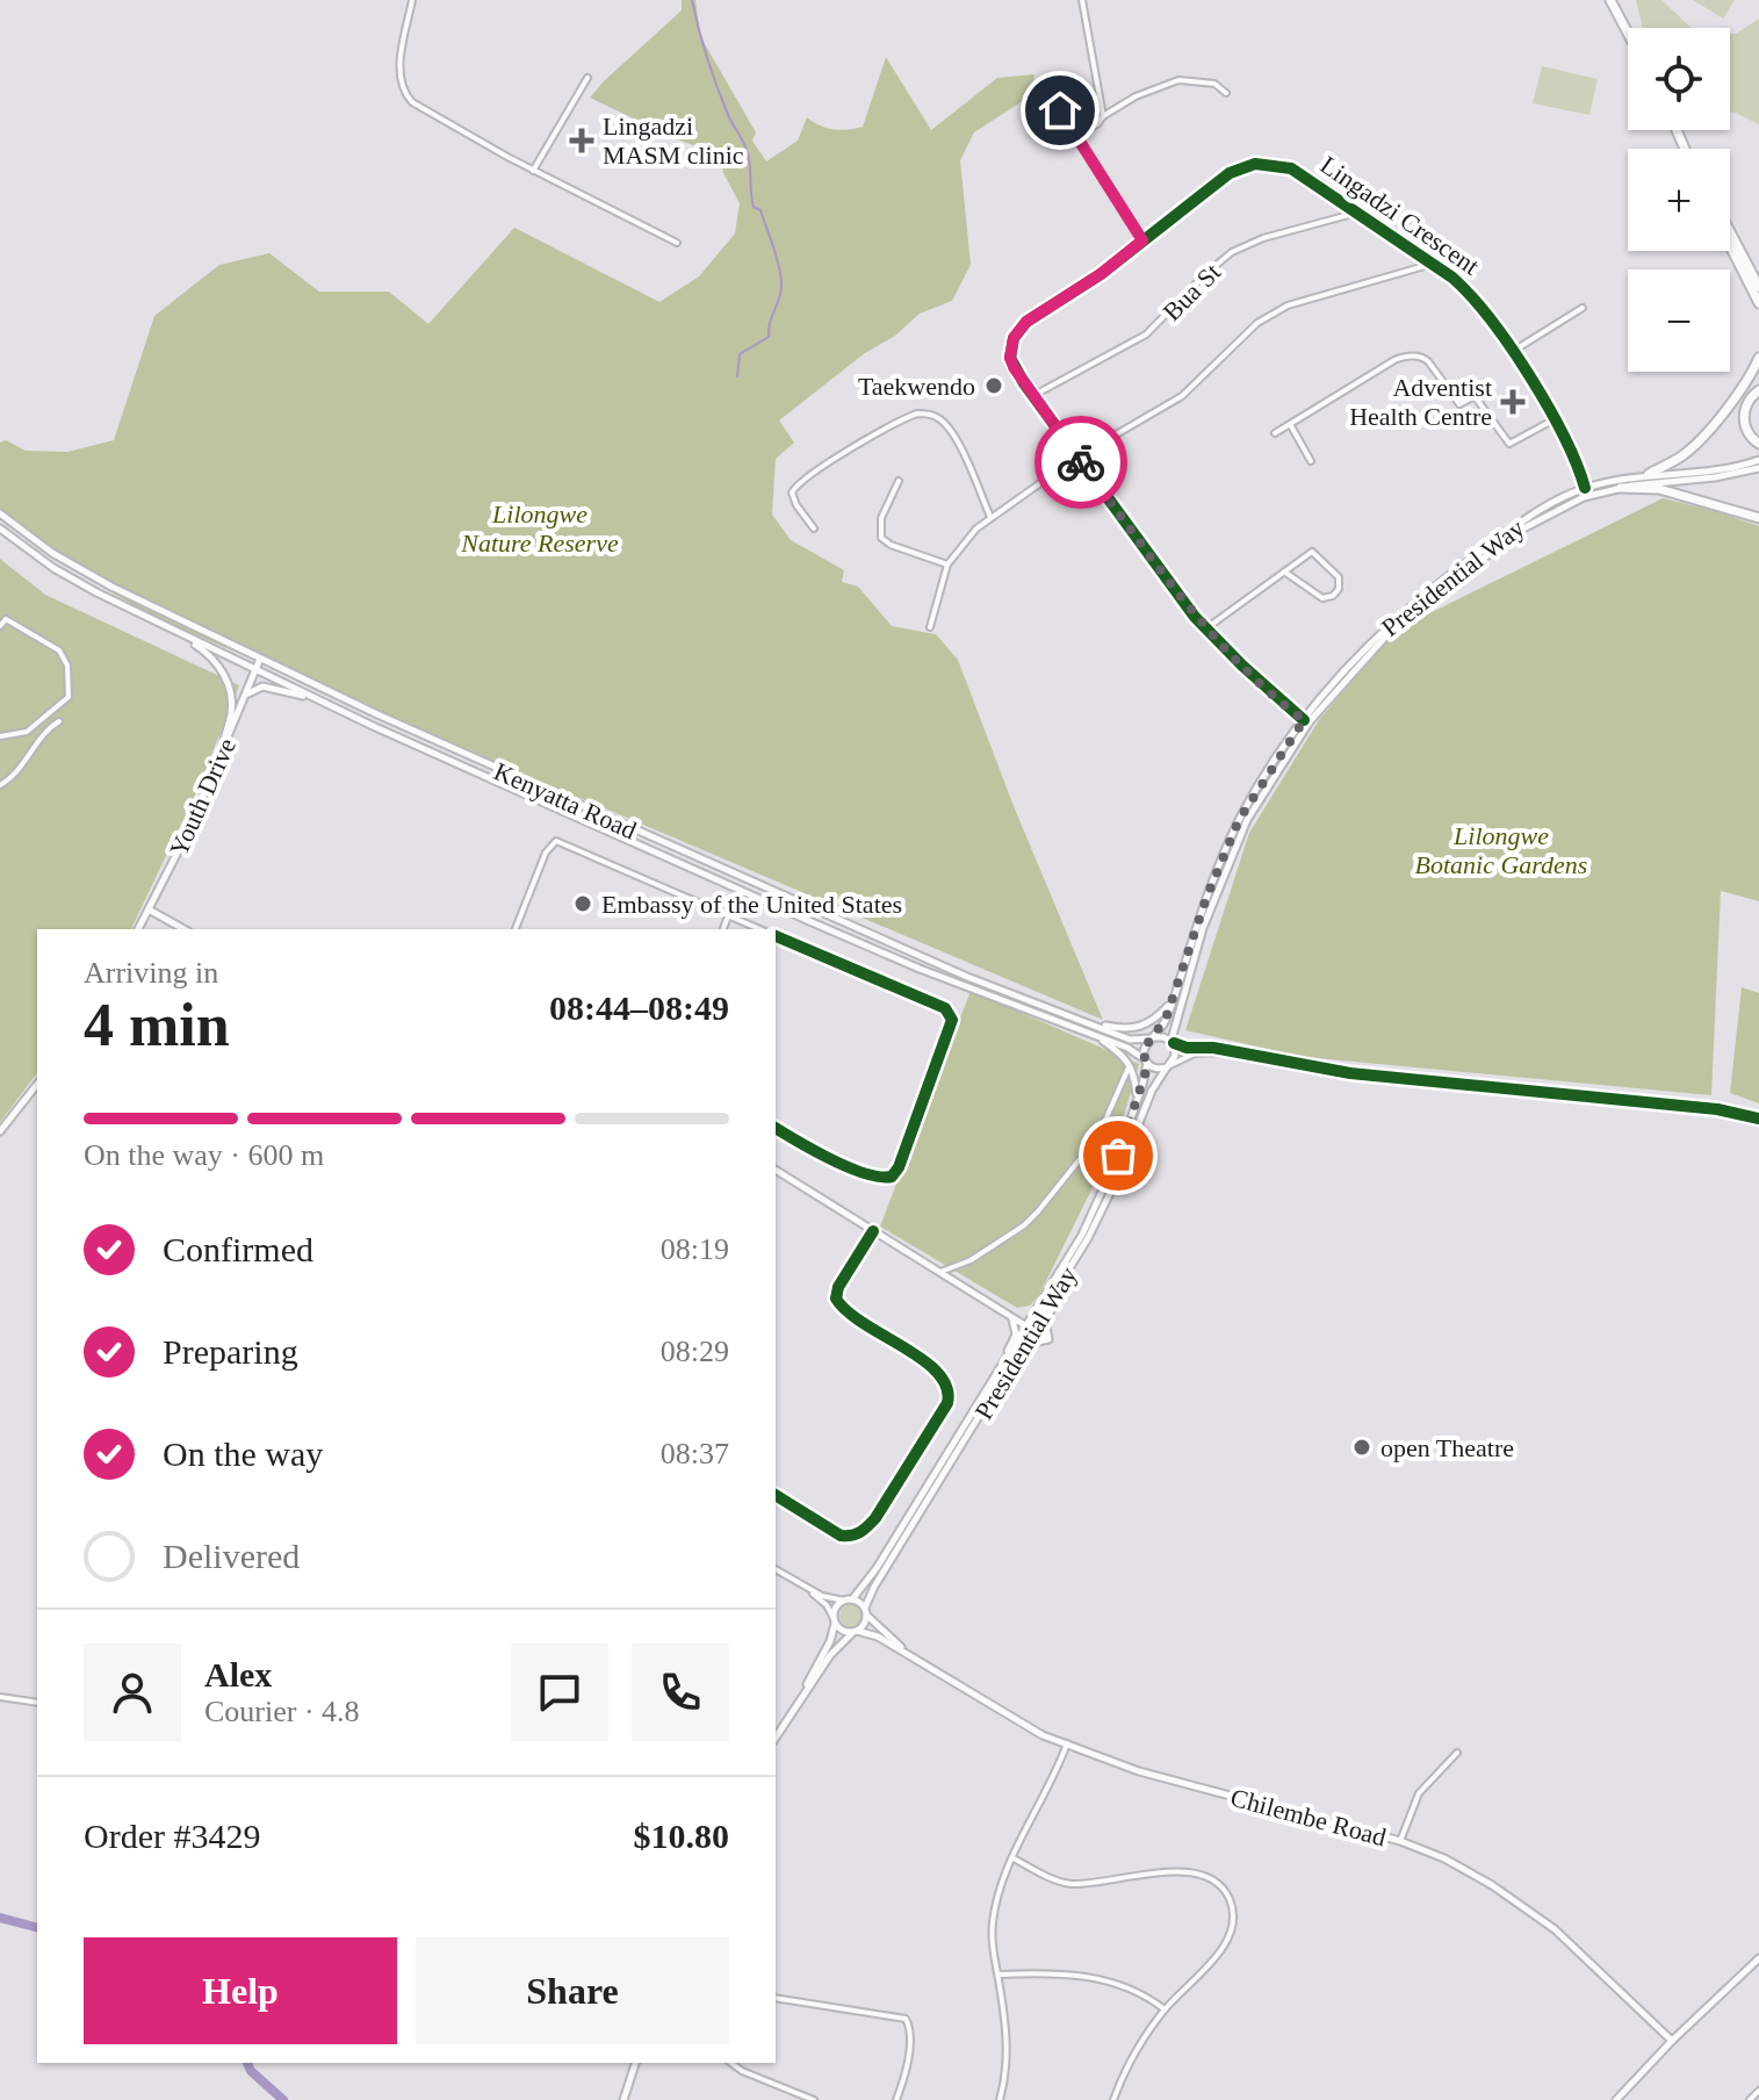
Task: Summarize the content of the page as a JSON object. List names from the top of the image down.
{
  "streets": {
    "main road": [
      "Presidential Way",
      "Youth Drive",
      "Kenyatta Road",
      "Chilembe Road"
    ],
    "street": ["Lingadzi Crescent", "Bua St"]
  },
  "crossings": [
    ["Lingadzi Crescent", "Bua St"],
    ["Lingadzi Crescent", "Presidential Way"],
    ["Presidential Way", "Kenyatta Road"],
    ["Youth Drive", "Kenyatta Road"]
  ],
  "parks": ["Lilongwe Nature Reserve", "Lilongwe Botanic Gardens"],
  "places": {
    "health": ["Lingadzi MASM clinic", "Adventist Health Centre"],
    "other": ["Taekwendo", "Embassy of the United States", "open Theatre"]
  },
  "page": {
    "map_buttons": ["+", "−"],
    "heading": ["4 min", "Arriving in", "08:44–08:49"],
    "panel": [
      "Alex",
      "Courier · 4.8",
      "Order #3429",
      "$10.80"
    ],
    "bar": "On the way · 600 m",
    "list": [
      ["Confirmed", "08:19"],
      ["Preparing", "08:29"],
      ["On the way", "08:37"],
      "Delivered"
    ],
    "buttons": ["Help", "Share"]
  }
}
